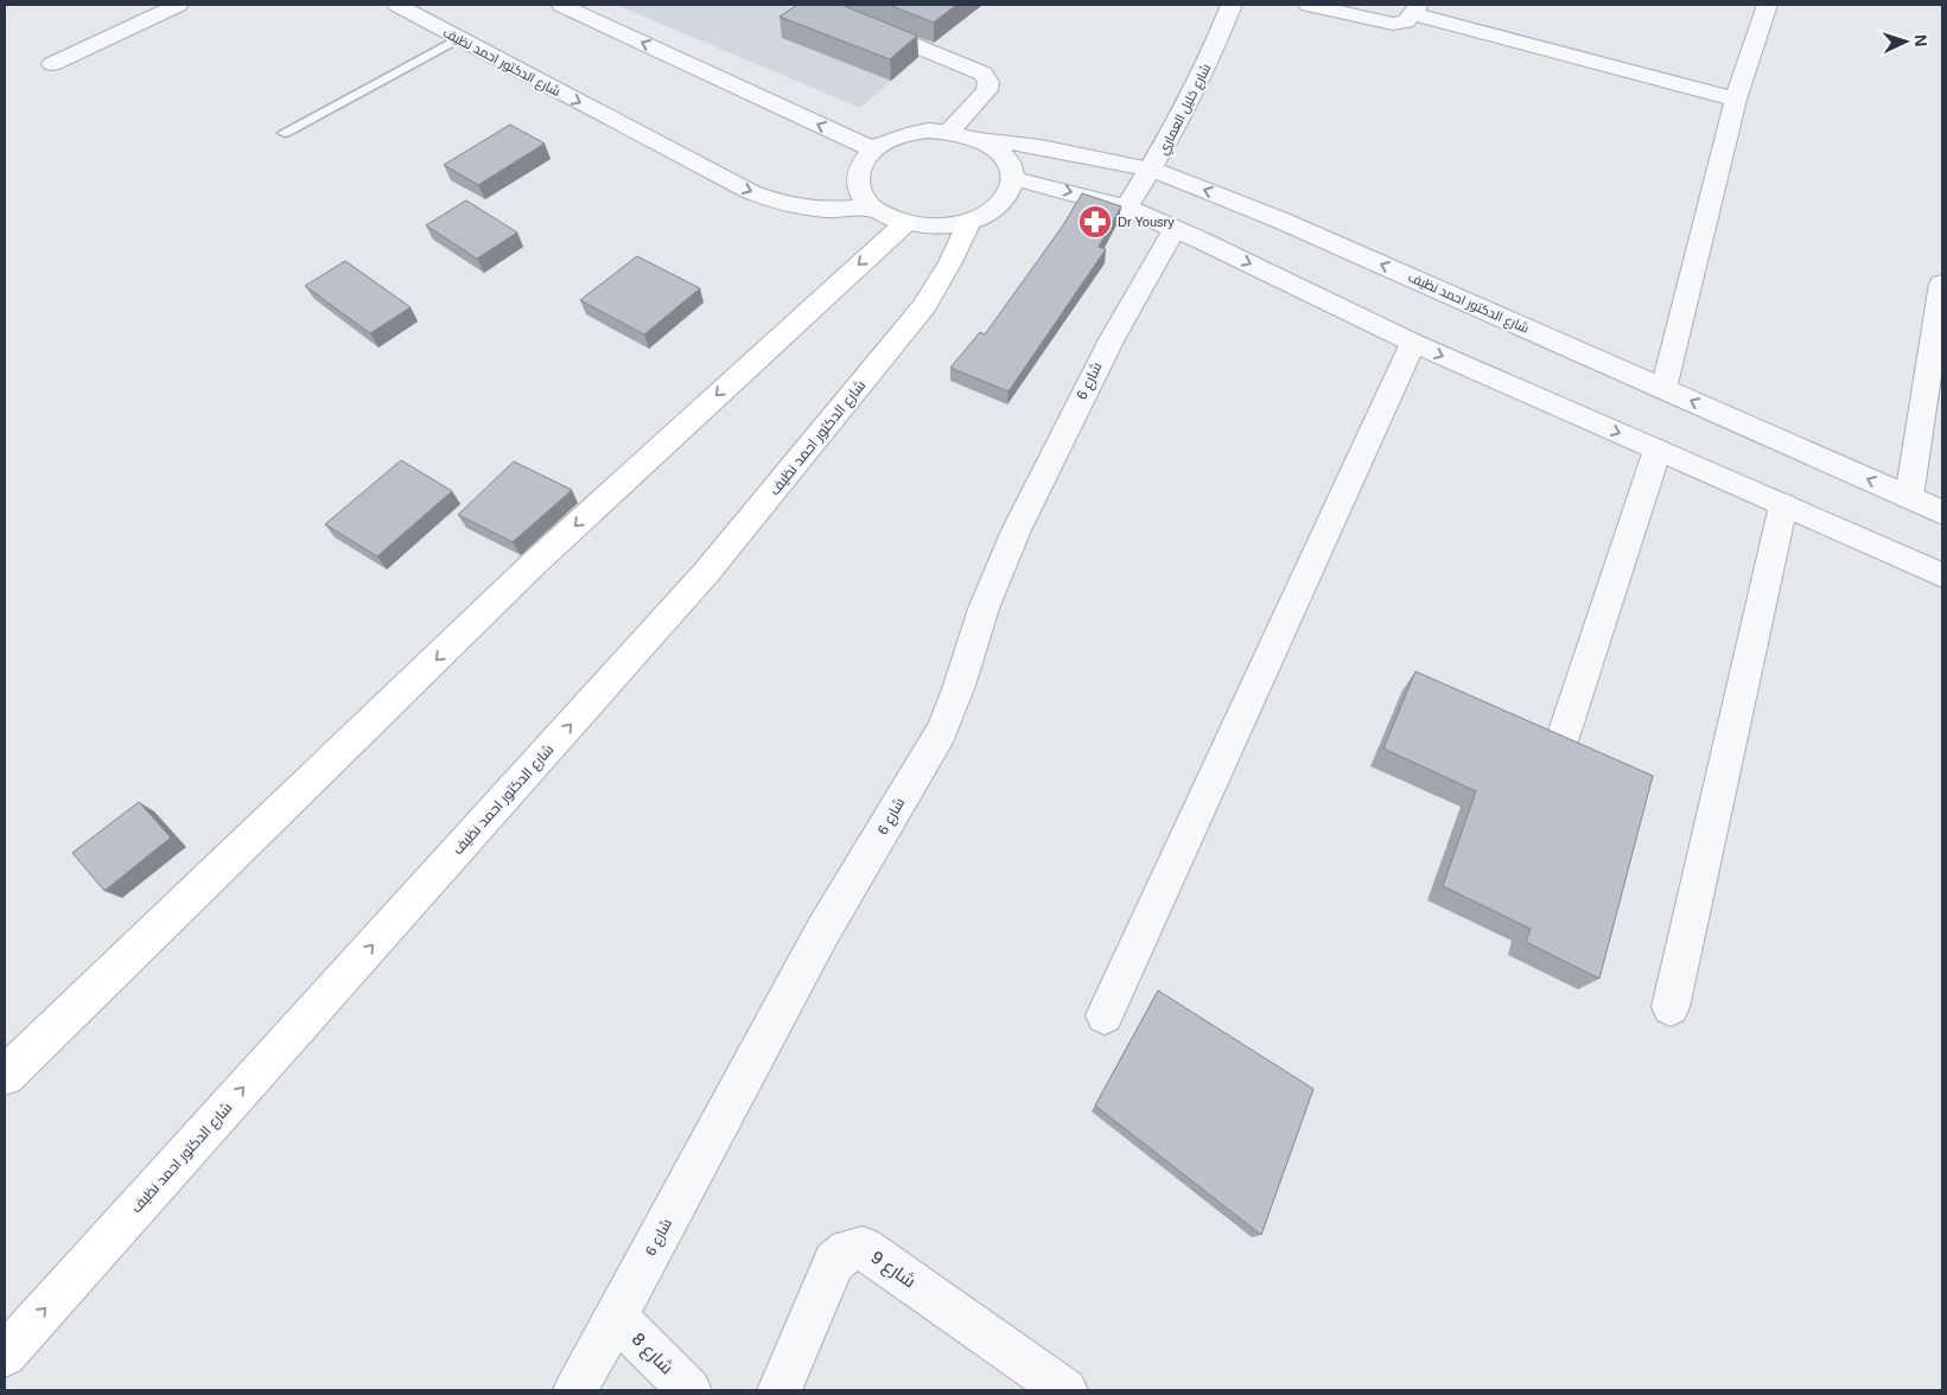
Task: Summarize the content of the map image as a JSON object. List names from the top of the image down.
{
  "streets": {
    "main road": ["شارع الدكتور احمد نظيف"],
    "street": [
      "شارع خليل العماري",
      "شارع 6",
      "شارع 9",
      "شارع 8"
    ]
  },
  "crossings": [
    ["شارع الدكتور احمد نظيف", "شارع خليل العماري"],
    ["شارع 6", "شارع 8"]
  ],
  "places": {
    "pharmacy": ["Dr Yousry"]
  },
  "north": "right"
}
